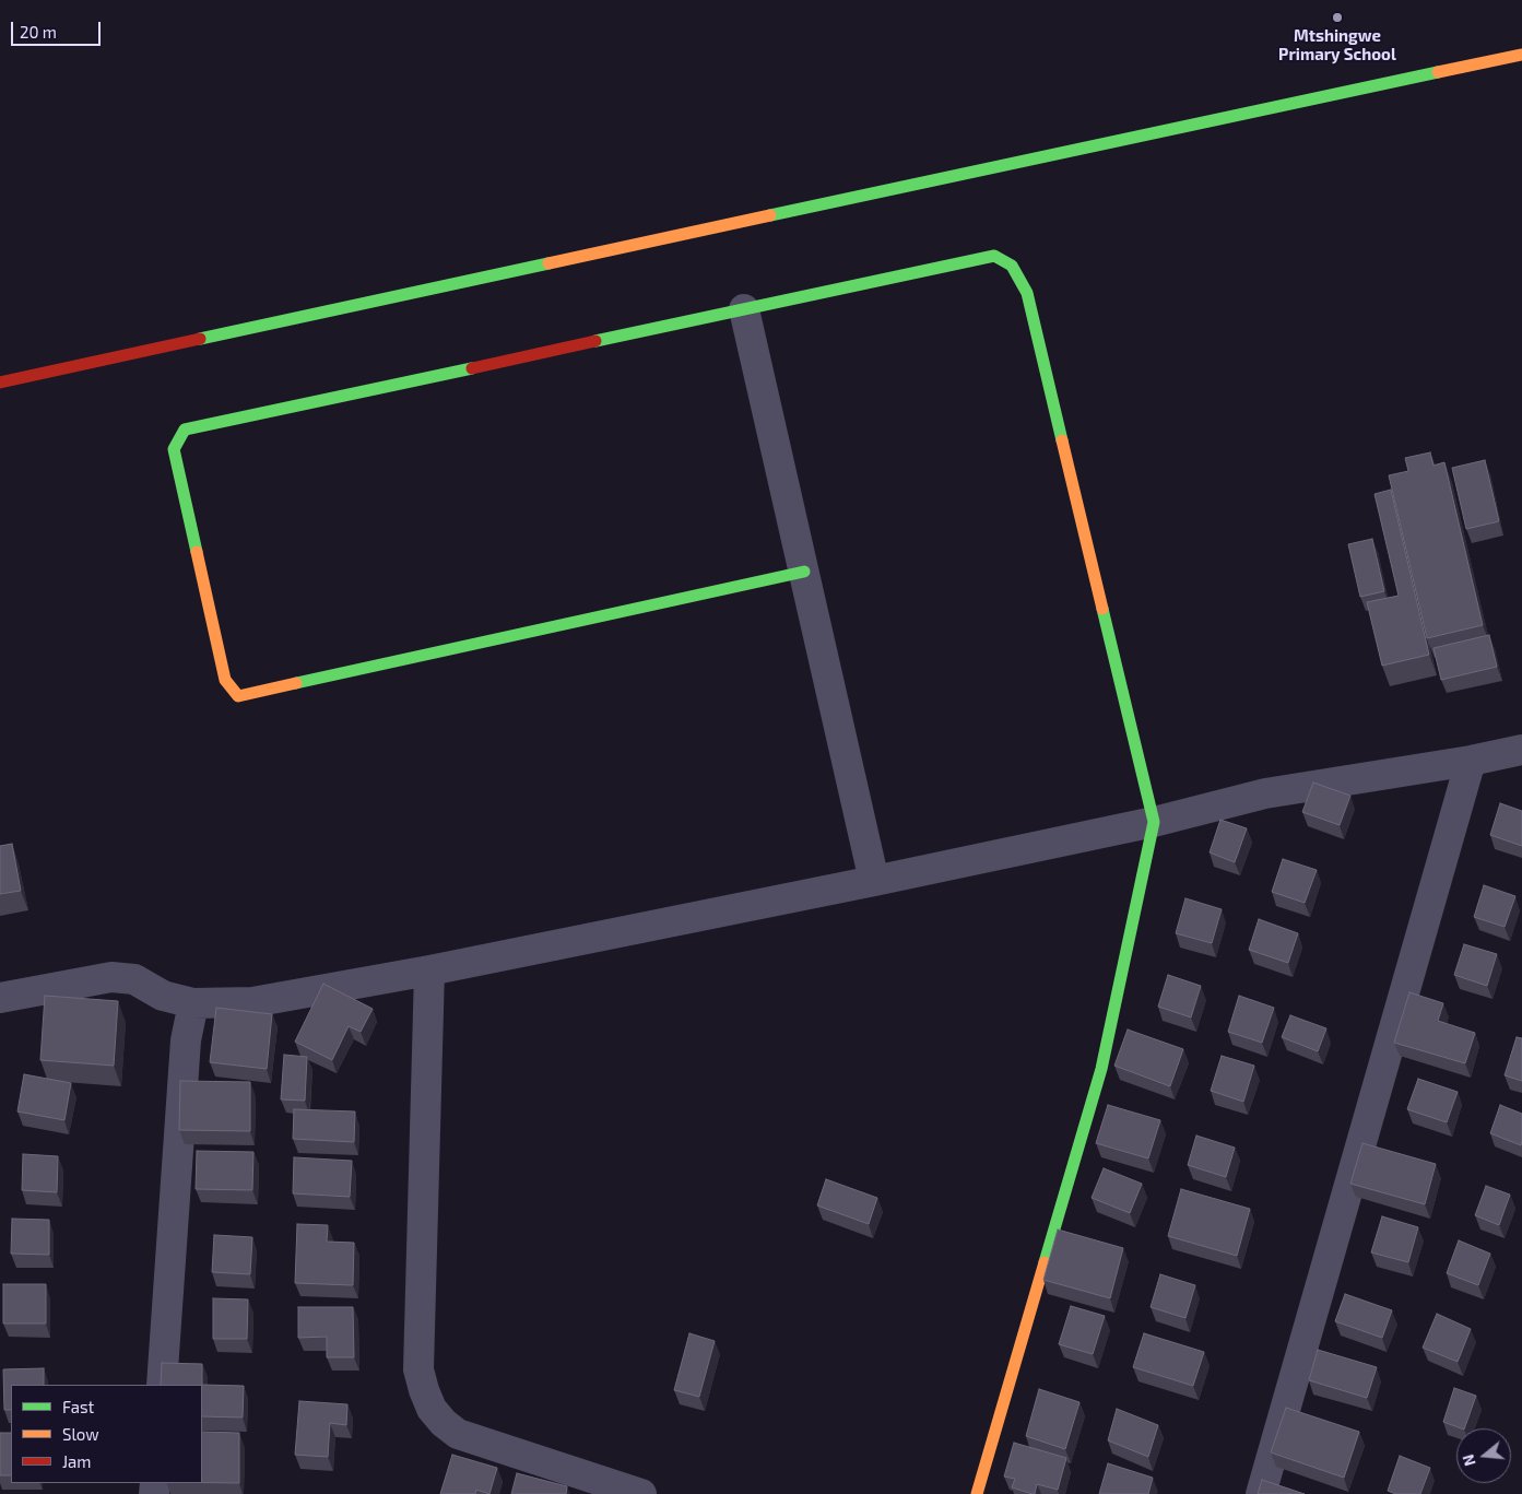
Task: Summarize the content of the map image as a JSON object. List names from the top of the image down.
{
  "places": ["Mtshingwe Primary School"],
  "legend": ["Fast", "Slow", "Jam"],
  "scale_bar": "20 m",
  "north": "left"
}
